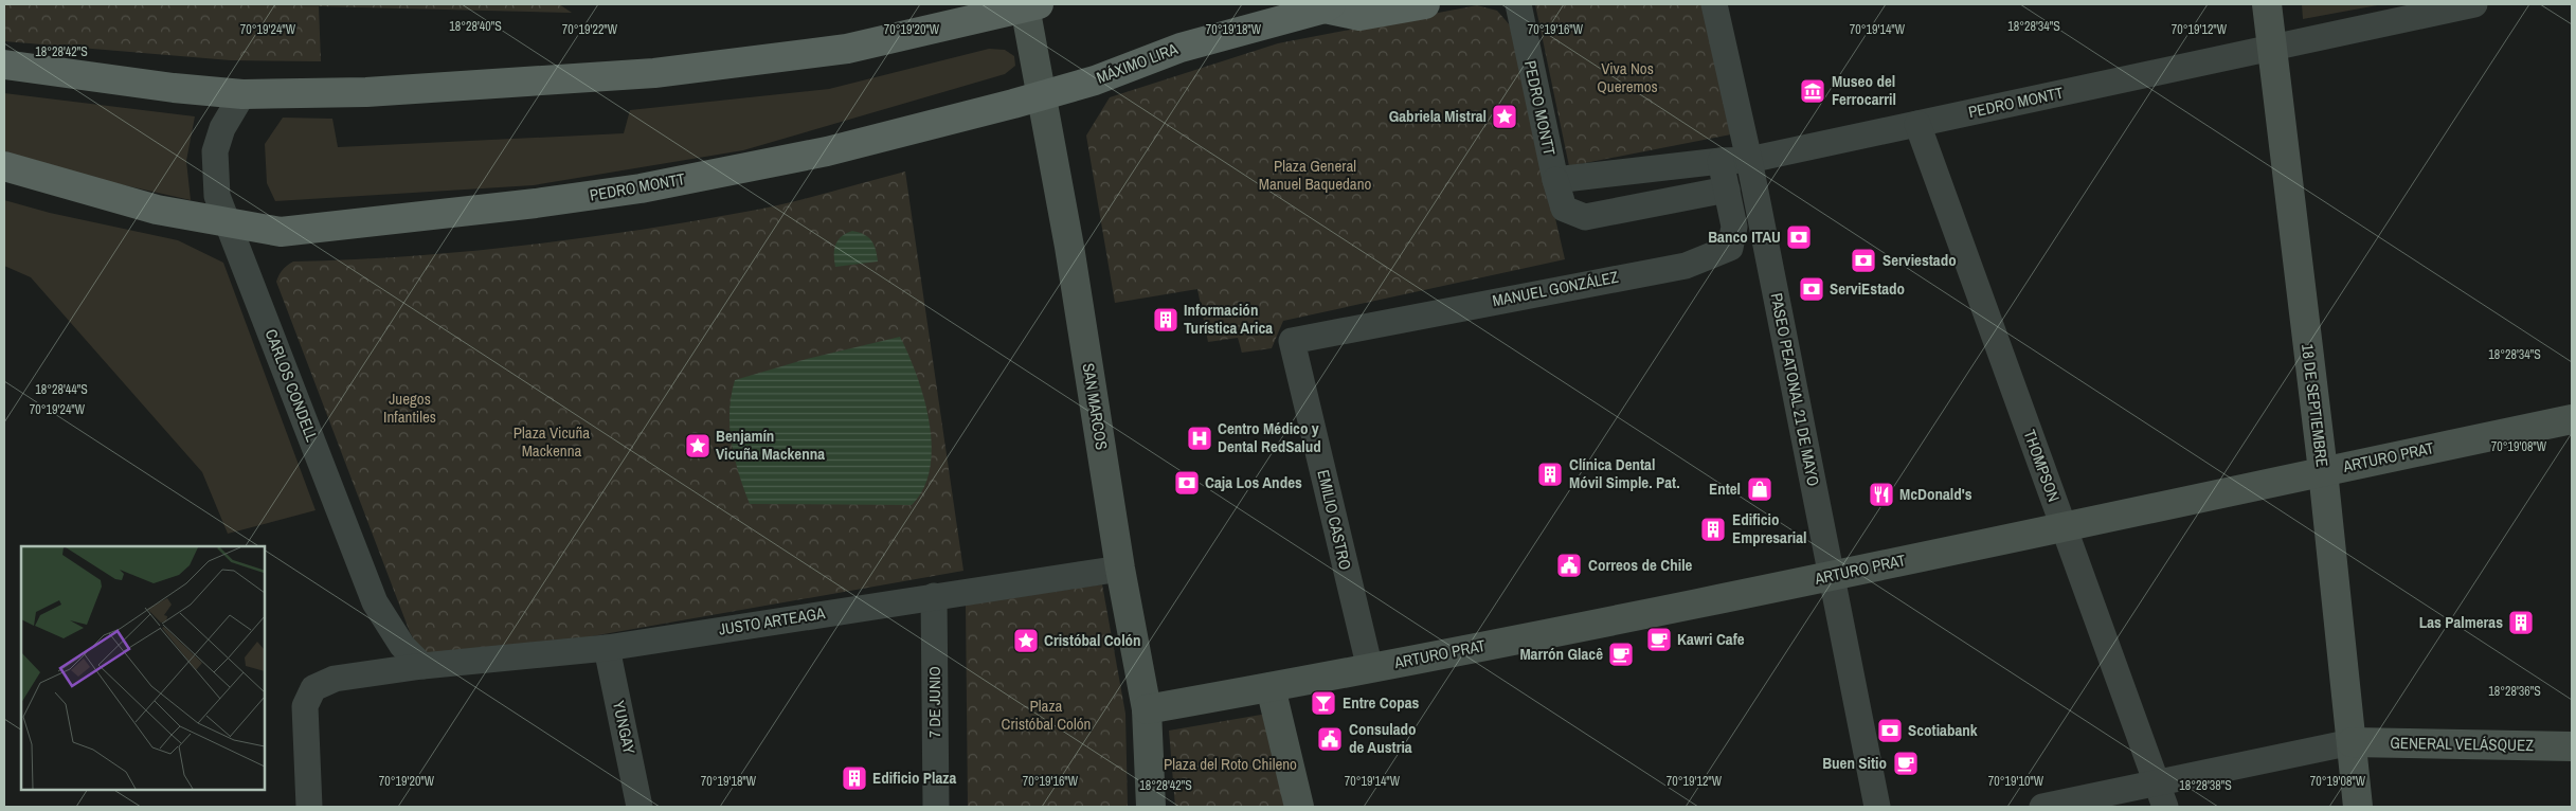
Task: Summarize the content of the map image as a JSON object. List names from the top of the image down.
{
  "streets": {
    "main road": ["MÁXIMO LIRA", "PEDRO MONTT"],
    "street": [
      "MANUEL GONZÁLEZ",
      "CARLOS CONDELL",
      "PASEO PEATONAL 21 DE MAYO",
      "18 DE SEPTIEMBRE",
      "SAN MARCOS",
      "ARTURO PRAT",
      "THOMPSON",
      "EMILIO CASTRO",
      "JUSTO ARTEAGA",
      "7 DE JUNIO",
      "YUNGAY",
      "GENERAL VELÁSQUEZ"
    ]
  },
  "crossings": [
    ["MÁXIMO LIRA", "PEDRO MONTT"],
    ["MÁXIMO LIRA", "SAN MARCOS"],
    ["PEDRO MONTT", "MANUEL GONZÁLEZ"],
    ["PEDRO MONTT", "CARLOS CONDELL"],
    ["PEDRO MONTT", "PASEO PEATONAL 21 DE MAYO"],
    ["PEDRO MONTT", "18 DE SEPTIEMBRE"],
    ["PEDRO MONTT", "SAN MARCOS"],
    ["PEDRO MONTT", "THOMPSON"],
    ["MANUEL GONZÁLEZ", "EMILIO CASTRO"],
    ["CARLOS CONDELL", "JUSTO ARTEAGA"],
    ["PASEO PEATONAL 21 DE MAYO", "ARTURO PRAT"],
    ["18 DE SEPTIEMBRE", "ARTURO PRAT"],
    ["18 DE SEPTIEMBRE", "GENERAL VELÁSQUEZ"],
    ["SAN MARCOS", "ARTURO PRAT"],
    ["SAN MARCOS", "JUSTO ARTEAGA"],
    ["ARTURO PRAT", "THOMPSON"],
    ["ARTURO PRAT", "EMILIO CASTRO"],
    ["JUSTO ARTEAGA", "7 DE JUNIO"],
    ["JUSTO ARTEAGA", "YUNGAY"]
  ],
  "parks": [
    "Viva Nos Queremos",
    "Plaza General Manuel Baquedano",
    "Juegos Infantiles",
    "Plaza Vicuña Mackenna",
    "Plaza Cristóbal Colón",
    "Plaza del Roto Chileno"
  ],
  "places": {
    "museum": ["Museo del Ferrocarril"],
    "place": ["Gabriela Mistral", "Benjamín Vicuña Mackenna", "Cristóbal Colón"],
    "bank": [
      "Banco ITAU",
      "Serviestado",
      "ServiEstado",
      "Caja Los Andes",
      "Scotiabank"
    ],
    "building": [
      "Información Turística Arica",
      "Clínica Dental Móvil Simple. Pat.",
      "Edificio Empresarial",
      "Las Palmeras",
      "Edificio Plaza"
    ],
    "hospital": ["Centro Médico y Dental RedSalud"],
    "shop": ["Entel"],
    "restaurant": ["McDonald's"],
    "public building": ["Correos de Chile", "Consulado de Austria"],
    "cafe": ["Kawri Cafe", "Marrón Glacê", "Buen Sitio"],
    "bar": ["Entre Copas"]
  },
  "coordinates": [
    "18°28'40\"S",
    "18°28'34\"S",
    "70°19'22\"W",
    "70°19'16\"W",
    "70°19'14\"W",
    "70°19'12\"W",
    "70°19'24\"W",
    "70°19'20\"W",
    "70°19'18\"W",
    "18°28'42\"S",
    "18°28'44\"S",
    "70°19'08\"W",
    "18°28'36\"S",
    "70°19'10\"W",
    "18°28'38\"S"
  ]
}
